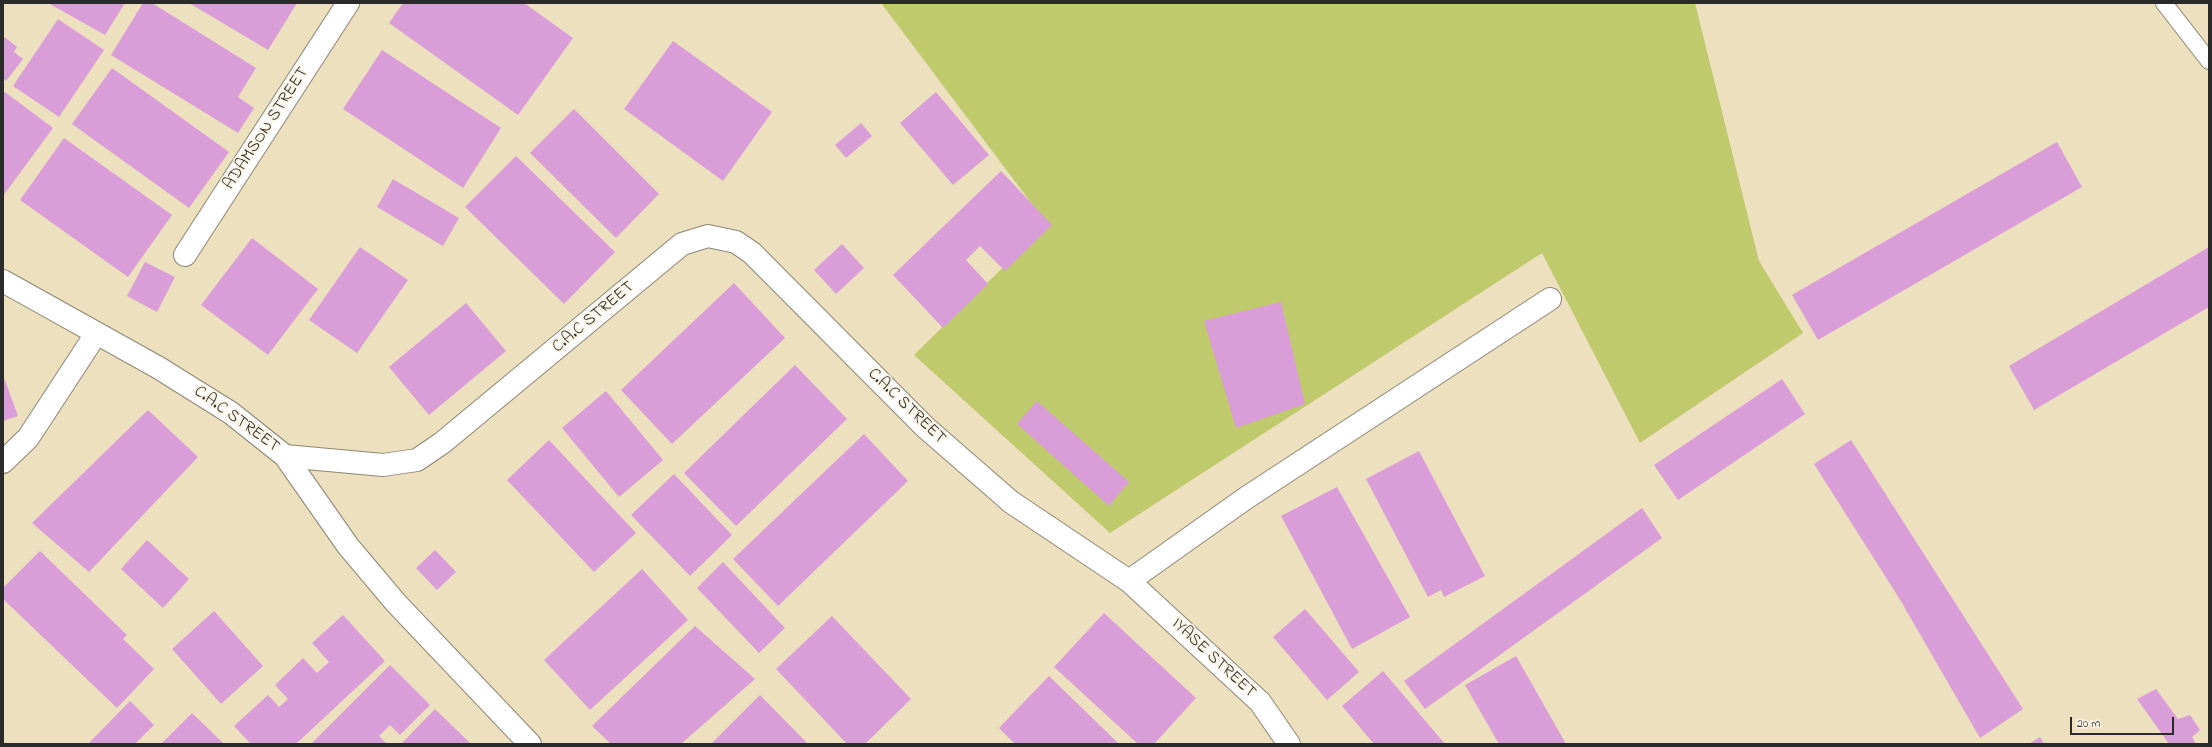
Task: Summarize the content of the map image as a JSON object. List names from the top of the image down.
{
  "streets": {
    "street": ["ADAMSON STREET", "C.A.C STREET", "IYASE STREET"]
  },
  "crossings": [
    ["C.A.C STREET", "IYASE STREET"]
  ],
  "scale_bar": "20 m"
}
